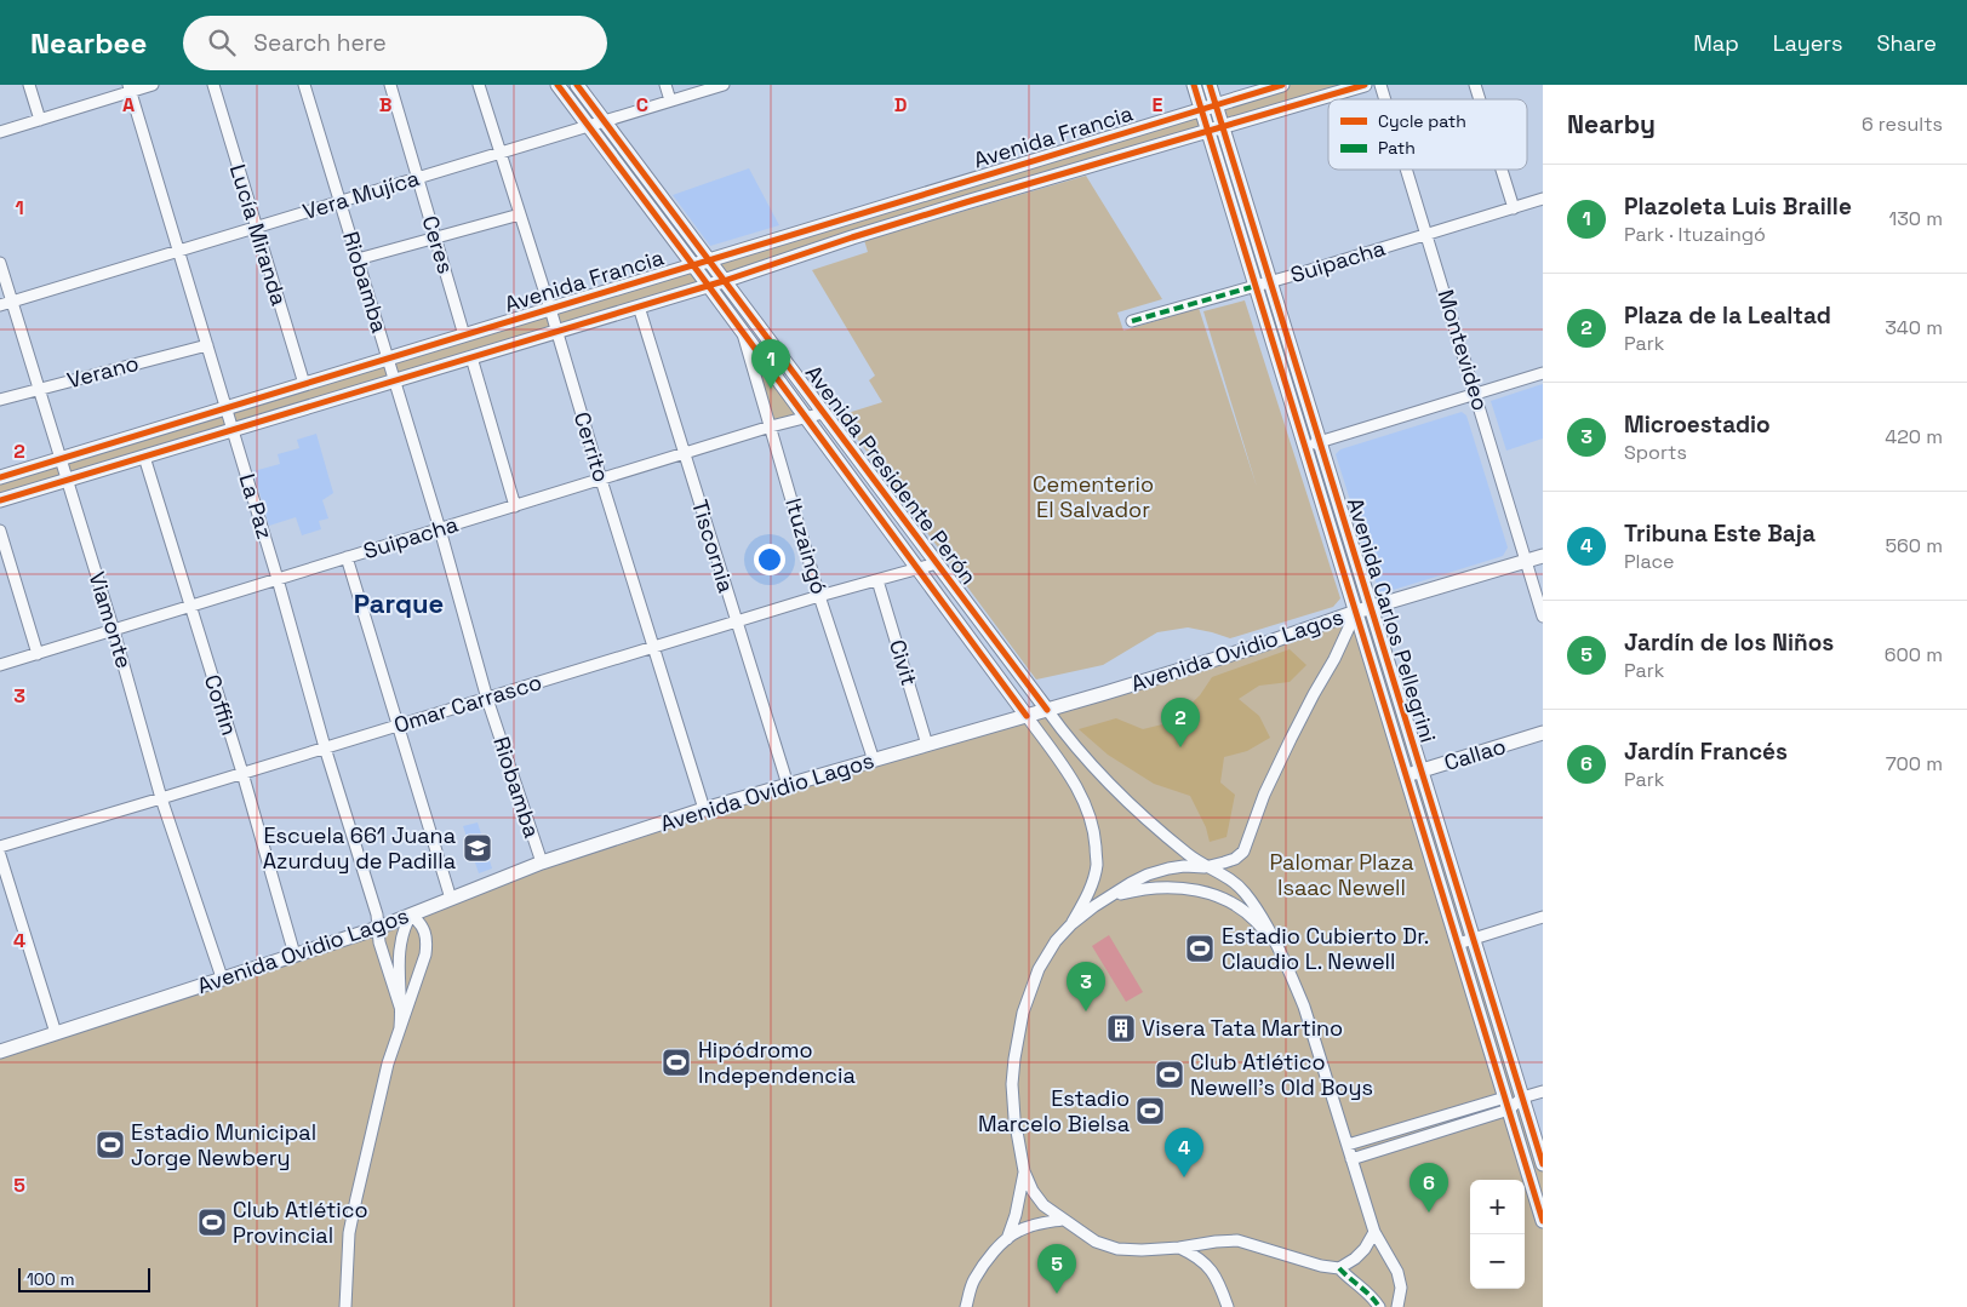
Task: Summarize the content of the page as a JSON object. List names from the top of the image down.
{
  "streets": {
    "main road": [
      "Avenida Francia",
      "Avenida Presidente Perón",
      "Avenida Carlos Pellegrini",
      "Avenida Ovidio Lagos",
      "Callao"
    ],
    "street": [
      "Vera Mujíca",
      "Lucía Miranda",
      "Ceres",
      "Suipacha",
      "Riobamba",
      "Montevideo",
      "Verano",
      "Cerrito",
      "La Paz",
      "Tiscornia",
      "Ituzaingó",
      "Viamonte",
      "Civit",
      "Omar Carrasco",
      "Coffin"
    ]
  },
  "crossings": [
    ["Avenida Francia", "Lucía Miranda"],
    ["Avenida Francia", "Ceres"],
    ["Avenida Francia", "Riobamba"],
    ["Avenida Francia", "Cerrito"],
    ["Avenida Francia", "Avenida Presidente Perón"],
    ["Avenida Francia", "La Paz"],
    ["Avenida Francia", "Tiscornia"],
    ["Avenida Francia", "Viamonte"],
    ["Avenida Francia", "Avenida Carlos Pellegrini"],
    ["Avenida Francia", "Coffin"],
    ["Vera Mujíca", "Lucía Miranda"],
    ["Vera Mujíca", "Ceres"],
    ["Vera Mujíca", "Riobamba"],
    ["Vera Mujíca", "Cerrito"],
    ["Vera Mujíca", "Avenida Presidente Perón"],
    ["Vera Mujíca", "La Paz"],
    ["Vera Mujíca", "Viamonte"],
    ["Suipacha", "Riobamba"],
    ["Suipacha", "Montevideo"],
    ["Suipacha", "Cerrito"],
    ["Suipacha", "Avenida Presidente Perón"],
    ["Suipacha", "La Paz"],
    ["Suipacha", "Tiscornia"],
    ["Suipacha", "Ituzaingó"],
    ["Suipacha", "Viamonte"],
    ["Suipacha", "Avenida Carlos Pellegrini"],
    ["Suipacha", "Coffin"],
    ["Riobamba", "Avenida Ovidio Lagos"],
    ["Riobamba", "Omar Carrasco"],
    ["Montevideo", "Avenida Ovidio Lagos"],
    ["Verano", "La Paz"],
    ["Verano", "Viamonte"],
    ["Cerrito", "Avenida Ovidio Lagos"],
    ["Cerrito", "Omar Carrasco"],
    ["Avenida Presidente Perón", "Ituzaingó"],
    ["Avenida Presidente Perón", "Avenida Ovidio Lagos"],
    ["Avenida Presidente Perón", "Omar Carrasco"],
    ["La Paz", "Avenida Ovidio Lagos"],
    ["La Paz", "Omar Carrasco"],
    ["Tiscornia", "Avenida Ovidio Lagos"],
    ["Tiscornia", "Omar Carrasco"],
    ["Ituzaingó", "Avenida Ovidio Lagos"],
    ["Ituzaingó", "Omar Carrasco"],
    ["Viamonte", "Avenida Ovidio Lagos"],
    ["Viamonte", "Omar Carrasco"],
    ["Avenida Carlos Pellegrini", "Avenida Ovidio Lagos"],
    ["Avenida Carlos Pellegrini", "Callao"],
    ["Avenida Ovidio Lagos", "Civit"],
    ["Avenida Ovidio Lagos", "Coffin"],
    ["Civit", "Omar Carrasco"],
    ["Omar Carrasco", "Coffin"]
  ],
  "districts": ["Parque"],
  "parks": ["Cementerio El Salvador", "Palomar Plaza Isaac Newell"],
  "places": {
    "school or university": ["Escuela 661 Juana Azurduy de Padilla"],
    "sports": [
      "Estadio Cubierto Dr. Claudio L. Newell",
      "Hipódromo Independencia",
      "Club Atlético Newell's Old Boys",
      "Estadio Marcelo Bielsa",
      "Estadio Municipal Jorge Newbery",
      "Club Atlético Provincial"
    ],
    "building": ["Visera Tata Martino"]
  },
  "legend": ["Cycle path", "Path"],
  "scale_bar": "100 m",
  "page": {
    "header": "Nearbee",
    "search": "Search here",
    "nav": ["Map", "Layers", "Share"],
    "heading": ["Nearby", "6 results"],
    "list": [
      {
        "mark": "1",
        "name": "Plazoleta Luis Braille",
        "note": "Park · Ituzaingó",
        "value": "130 m"
      },
      {
        "mark": "2",
        "name": "Plaza de la Lealtad",
        "note": "Park",
        "value": "340 m"
      },
      {
        "mark": "3",
        "name": "Microestadio",
        "note": "Sports",
        "value": "420 m"
      },
      {
        "mark": "4",
        "name": "Tribuna Este Baja",
        "note": "Place",
        "value": "560 m"
      },
      {
        "mark": "5",
        "name": "Jardín de los Niños",
        "note": "Park",
        "value": "600 m"
      },
      {
        "mark": "6",
        "name": "Jardín Francés",
        "note": "Park",
        "value": "700 m"
      }
    ],
    "pins": [
      "1",
      "2",
      "3",
      "4",
      "6",
      "5"
    ],
    "map_buttons": ["+", "−"],
    "scale": "100 m"
  },
  "grid": {
    "columns": [
      "A",
      "B",
      "C",
      "D",
      "E"
    ],
    "rows": [
      "1",
      "2",
      "3",
      "4",
      "5"
    ]
  }
}
